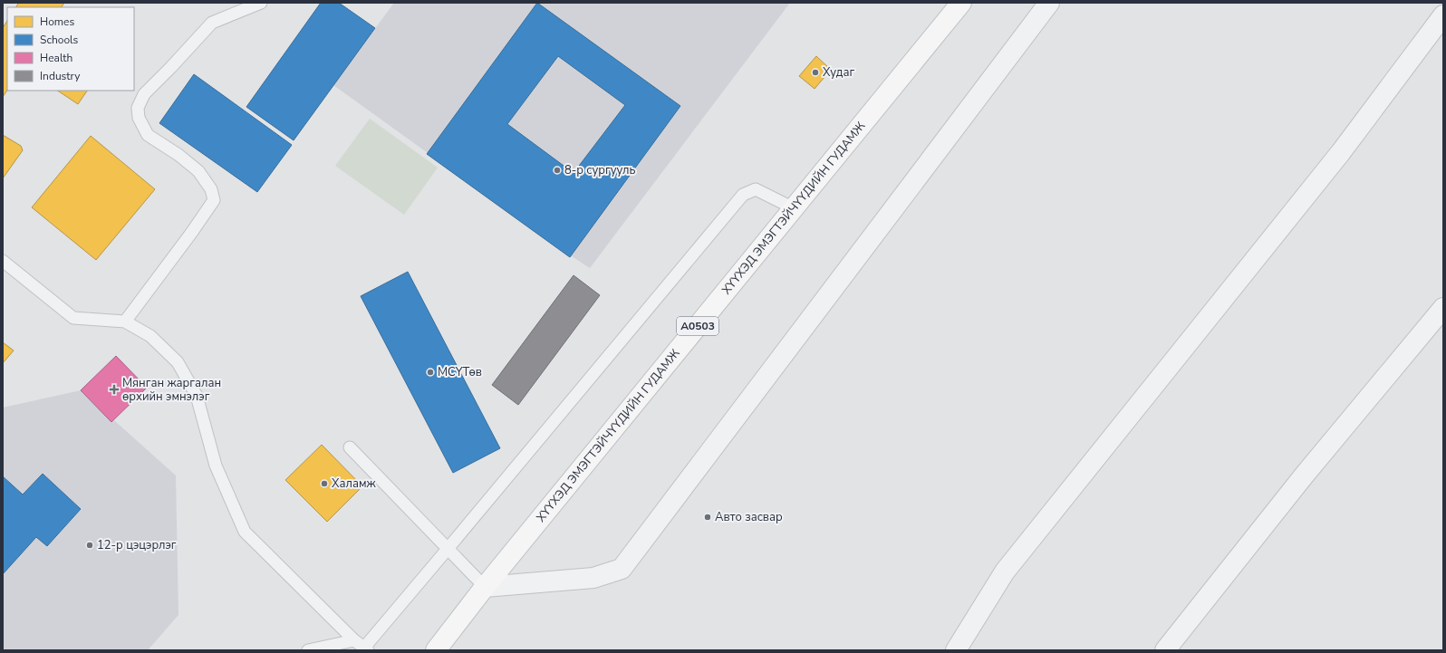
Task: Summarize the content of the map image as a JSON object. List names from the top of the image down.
{
  "streets": {
    "main road": ["ХҮҮХЭД ЭМЭГТЭЙЧҮҮДИЙН ГУДАМЖ", "A0503"]
  },
  "places": {
    "other": [
      "Худаг",
      "8-р сургууль",
      "МСҮТөв",
      "Халамж",
      "Авто засвар",
      "12-р цэцэрлэг"
    ],
    "health": ["Мянган жаргалан өрхийн эмнэлэг"]
  },
  "legend": [
    "Homes",
    "Schools",
    "Health",
    "Industry"
  ]
}
